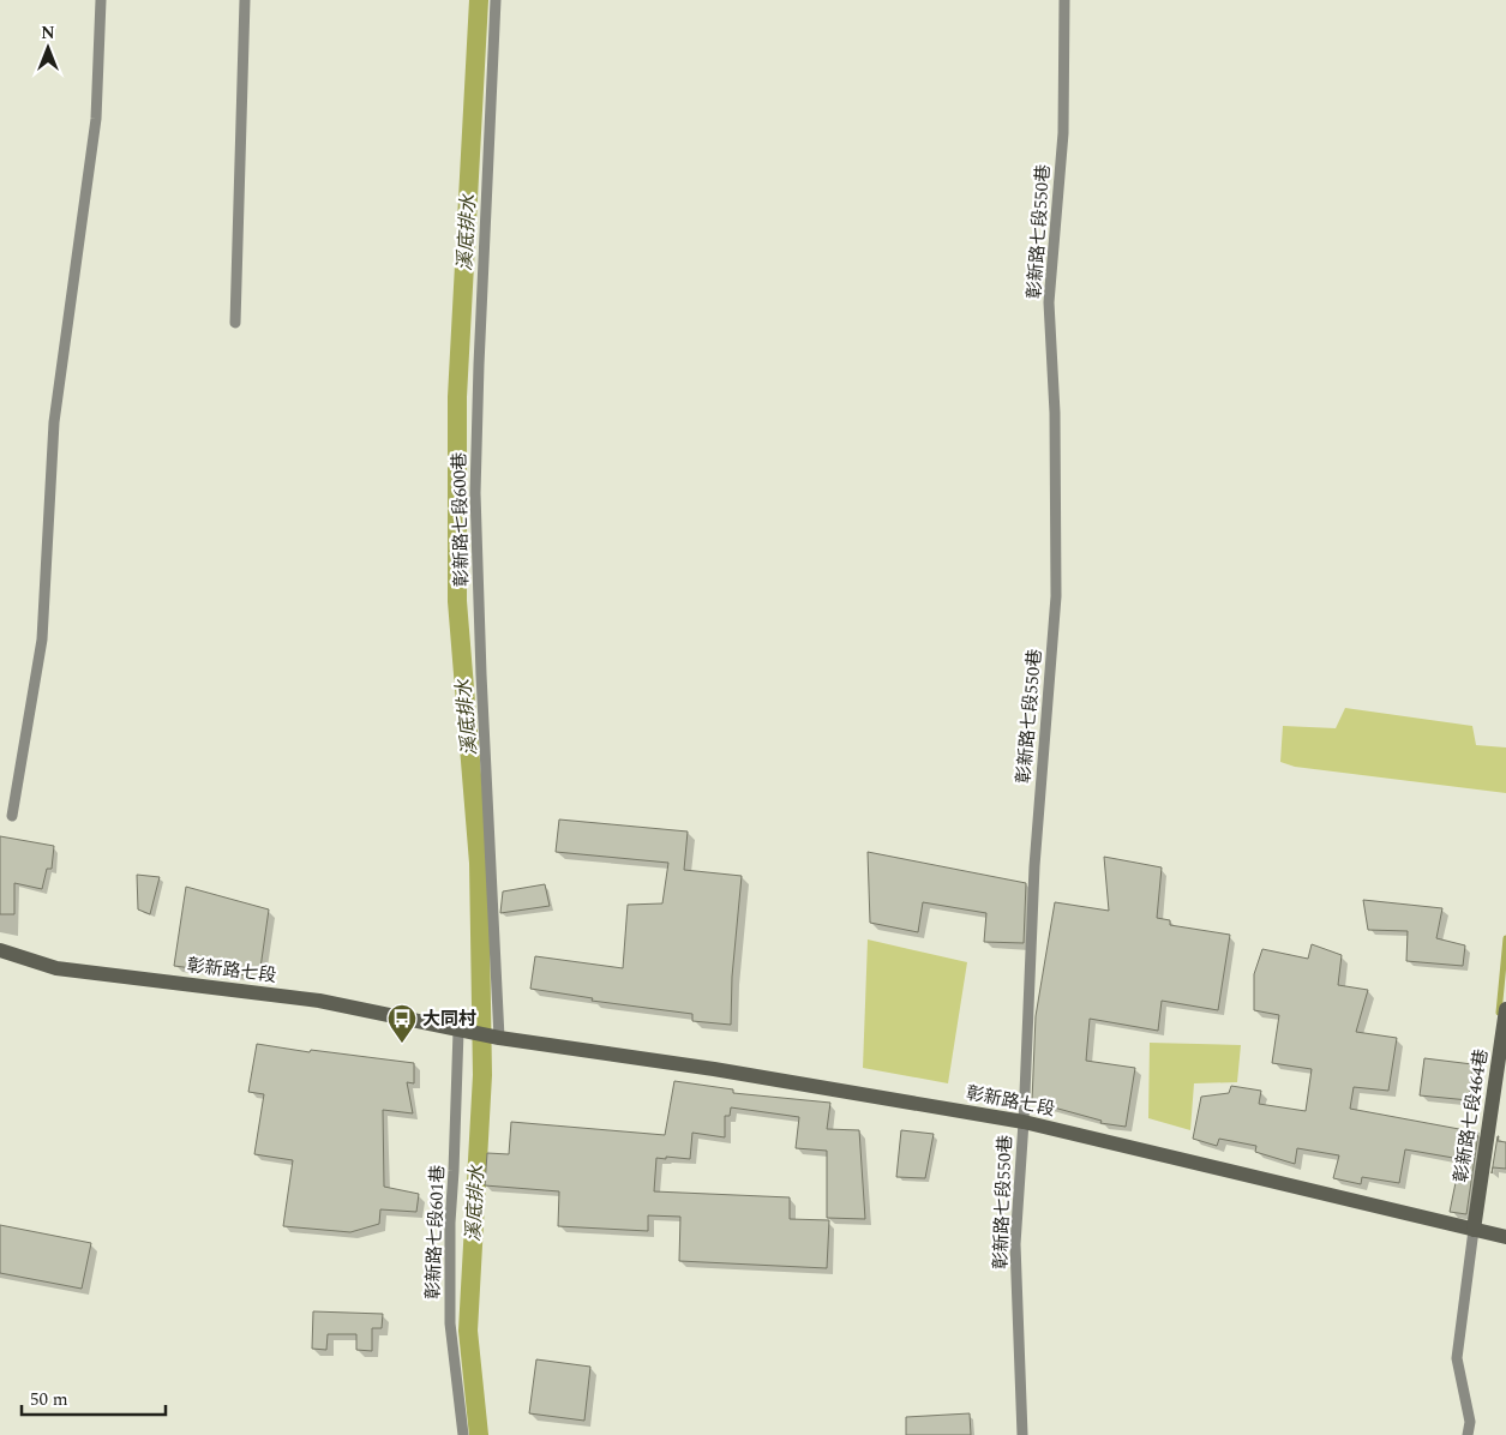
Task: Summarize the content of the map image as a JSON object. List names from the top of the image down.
{
  "streets": {
    "street": ["彰新路七段", "彰新路七段464巷"],
    "lane": ["彰新路七段550巷", "彰新路七段600巷", "彰新路七段601巷"]
  },
  "crossings": [
    ["彰新路七段550巷", "彰新路七段"],
    ["彰新路七段600巷", "彰新路七段"],
    ["彰新路七段", "彰新路七段464巷"],
    ["彰新路七段", "彰新路七段601巷"]
  ],
  "water": ["溪底排水"],
  "places": {
    "bus stop": ["大同村"]
  },
  "scale_bar": "50 m",
  "north": "top"
}
